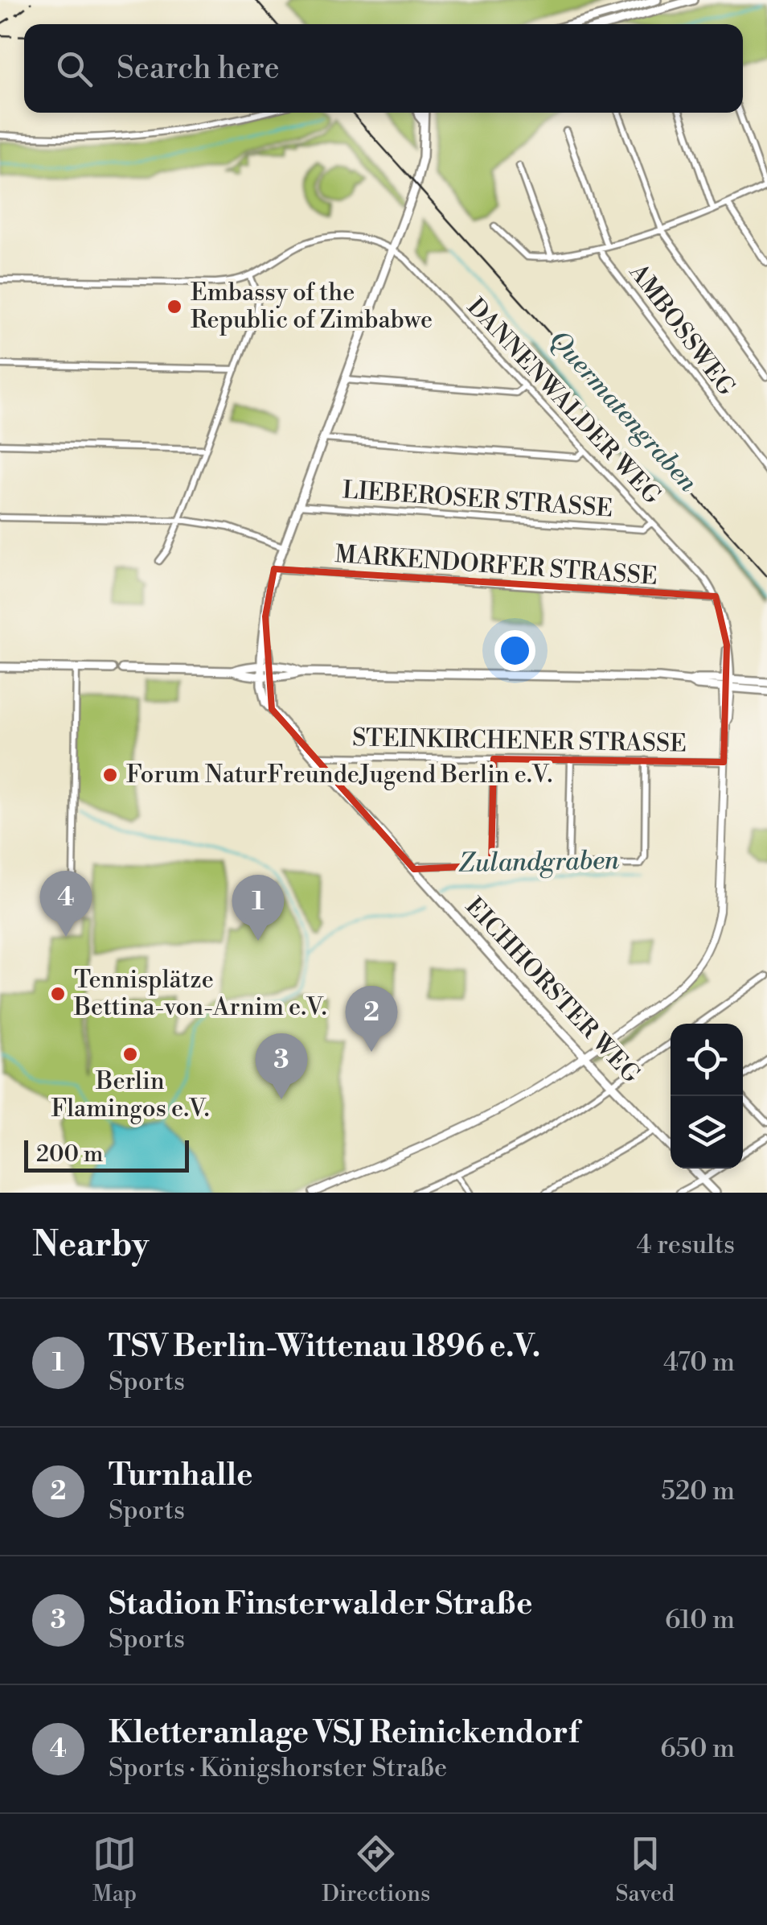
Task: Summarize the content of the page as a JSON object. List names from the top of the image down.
{
  "streets": {
    "main road": ["EICHHORSTER WEG"],
    "street": [
      "AMBOSSWEG",
      "DANNENWALDER WEG",
      "LIEBEROSER STRASSE",
      "MARKENDORFER STRASSE",
      "STEINKIRCHENER STRASSE"
    ]
  },
  "crossings": [
    ["DANNENWALDER WEG", "LIEBEROSER STRASSE"],
    ["DANNENWALDER WEG", "MARKENDORFER STRASSE"],
    ["DANNENWALDER WEG", "EICHHORSTER WEG"],
    ["LIEBEROSER STRASSE", "EICHHORSTER WEG"],
    ["MARKENDORFER STRASSE", "EICHHORSTER WEG"],
    ["STEINKIRCHENER STRASSE", "EICHHORSTER WEG"]
  ],
  "water": ["Quermatengraben", "Zulandgraben"],
  "places": [
    "Embassy of the Republic of Zimbabwe",
    "Forum NaturFreundeJugend Berlin e.V.",
    "Tennisplätze Bettina-von-Arnim e.V.",
    "Berlin Flamingos e.V."
  ],
  "scale_bar": "200 m",
  "page": {
    "search": "Search here",
    "pins": [
      "4",
      "1",
      "2",
      "3"
    ],
    "scale": "200 m",
    "heading": ["Nearby", "4 results"],
    "list": [
      {
        "mark": "1",
        "name": "TSV Berlin-Wittenau 1896 e.V.",
        "note": "Sports",
        "value": "470 m"
      },
      {
        "mark": "2",
        "name": "Turnhalle",
        "note": "Sports",
        "value": "520 m"
      },
      {
        "mark": "3",
        "name": "Stadion Finsterwalder Straße",
        "note": "Sports",
        "value": "610 m"
      },
      {
        "mark": "4",
        "name": "Kletteranlage VSJ Reinickendorf",
        "note": "Sports · Königshorster Straße",
        "value": "650 m"
      }
    ],
    "nav": ["Map", "Directions", "Saved"]
  }
}
